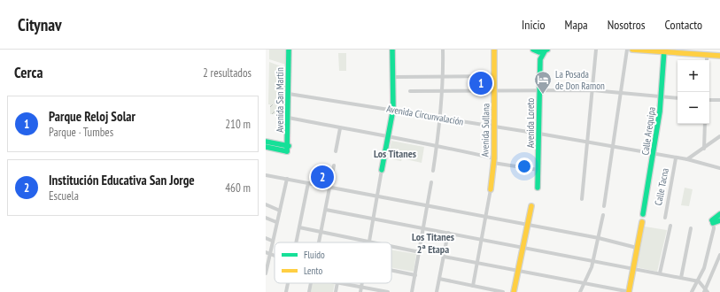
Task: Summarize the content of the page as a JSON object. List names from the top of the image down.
{
  "streets": {
    "street": [
      "Avenida San Martín",
      "Avenida Circunvalación",
      "Avenida Loreto",
      "Avenida Sullana",
      "Calle Arequipa",
      "Calle Tacna"
    ]
  },
  "crossings": [
    ["Avenida San Martín", "Avenida Circunvalación"],
    ["Avenida Circunvalación", "Avenida Loreto"],
    ["Avenida Circunvalación", "Avenida Sullana"],
    ["Avenida Circunvalación", "Calle Arequipa"],
    ["Avenida Circunvalación", "Calle Tacna"]
  ],
  "districts": ["Los Titanes", "Los Titanes 2ª Etapa"],
  "places": {
    "hotel": ["La Posada de Don Ramon"]
  },
  "legend": ["Fluido", "Lento"],
  "page": {
    "header": "Citynav",
    "nav": [
      "Inicio",
      "Mapa",
      "Nosotros",
      "Contacto"
    ],
    "heading": ["Cerca", "2 resultados"],
    "map_buttons": ["+", "−"],
    "pins": ["1", "2"],
    "list": [
      {
        "mark": "1",
        "name": "Parque Reloj Solar",
        "note": "Parque · Tumbes",
        "value": "210 m"
      },
      {
        "mark": "2",
        "name": "Institución Educativa San Jorge",
        "note": "Escuela",
        "value": "460 m"
      }
    ]
  }
}
